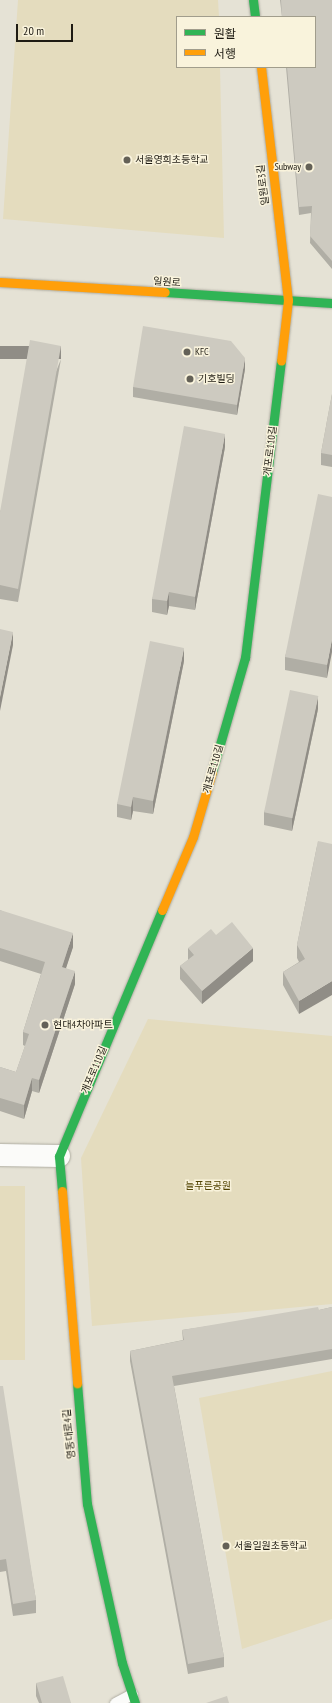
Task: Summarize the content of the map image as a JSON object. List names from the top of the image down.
{
  "streets": {
    "street": [
      "일원로3길",
      "일원로",
      "개포로110길",
      "영동대로4길"
    ]
  },
  "crossings": [
    ["일원로3길", "일원로"],
    ["일원로3길", "개포로110길"],
    ["일원로", "개포로110길"],
    ["개포로110길", "영동대로4길"]
  ],
  "parks": ["늘푸른공원"],
  "places": [
    "서울영희초등학교",
    "Subway",
    "KFC",
    "기호빌딩",
    "현대4차아파트",
    "서울일원초등학교"
  ],
  "legend": ["원활", "서행"],
  "scale_bar": "20 m"
}
